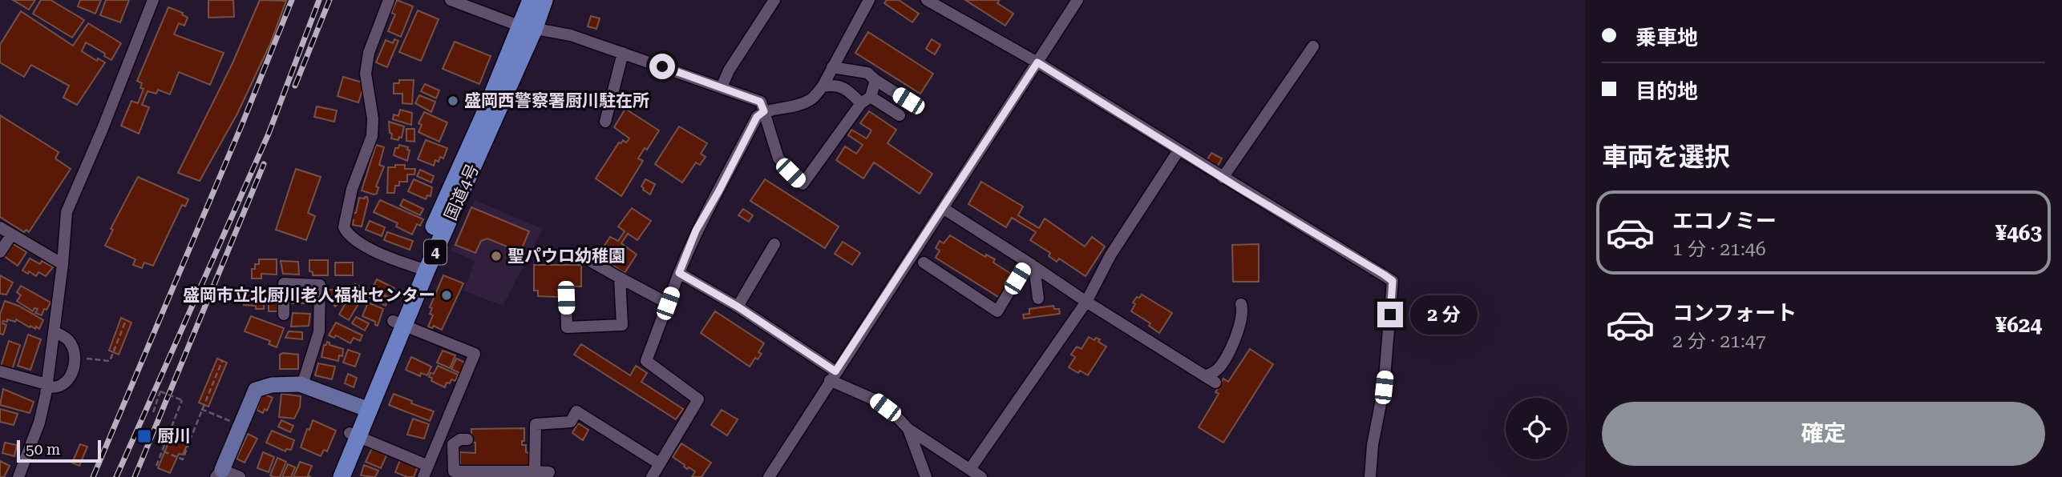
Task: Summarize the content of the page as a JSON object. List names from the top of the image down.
{
  "streets": {
    "highway": ["国道4号", "4"]
  },
  "places": {
    "other": ["盛岡西警察署厨川駐在所", "聖パウロ幼稚園", "盛岡市立北厨川老人福祉センター"],
    "transit": ["厨川"]
  },
  "scale_bar": "50 m",
  "page": {
    "banner": ["乗車地", "目的地"],
    "heading": "車両を選択",
    "list": [
      {
        "name": "エコノミー",
        "note": "1 分 · 21:46",
        "value": "¥463"
      },
      {
        "name": "コンフォート",
        "note": "2 分 · 21:47",
        "value": "¥624"
      }
    ],
    "bubble": "2 分",
    "buttons": "確定",
    "scale": "50 m"
  }
}
